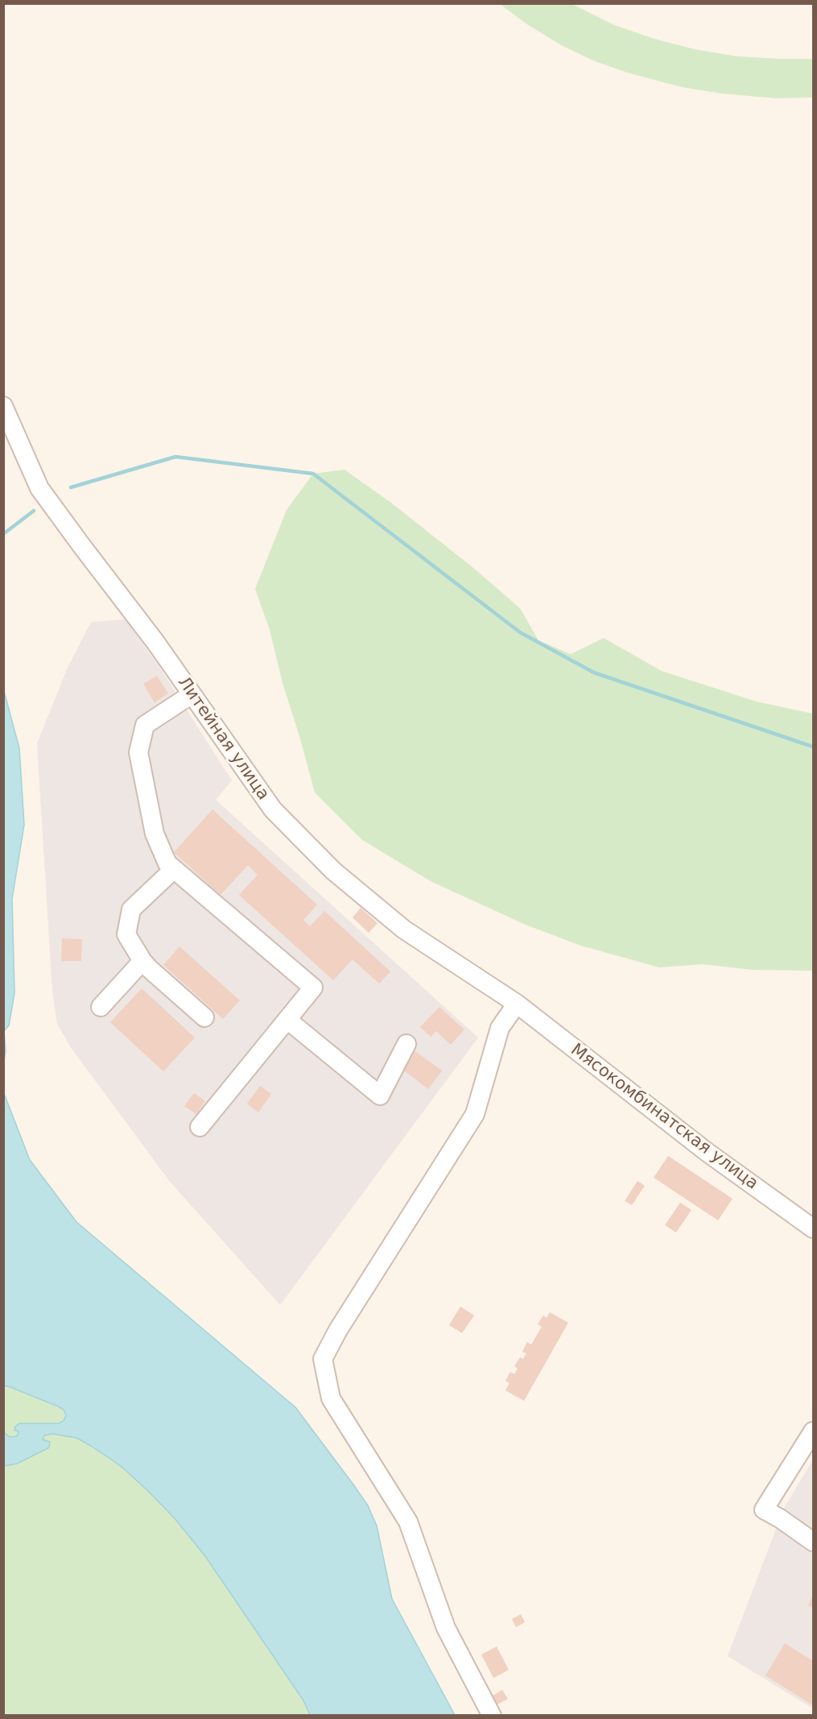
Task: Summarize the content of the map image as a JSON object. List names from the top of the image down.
{
  "streets": {
    "street": ["Литейная улица", "Мясокомбинатская улица"]
  },
  "crossings": [
    ["Литейная улица", "Мясокомбинатская улица"]
  ]
}
